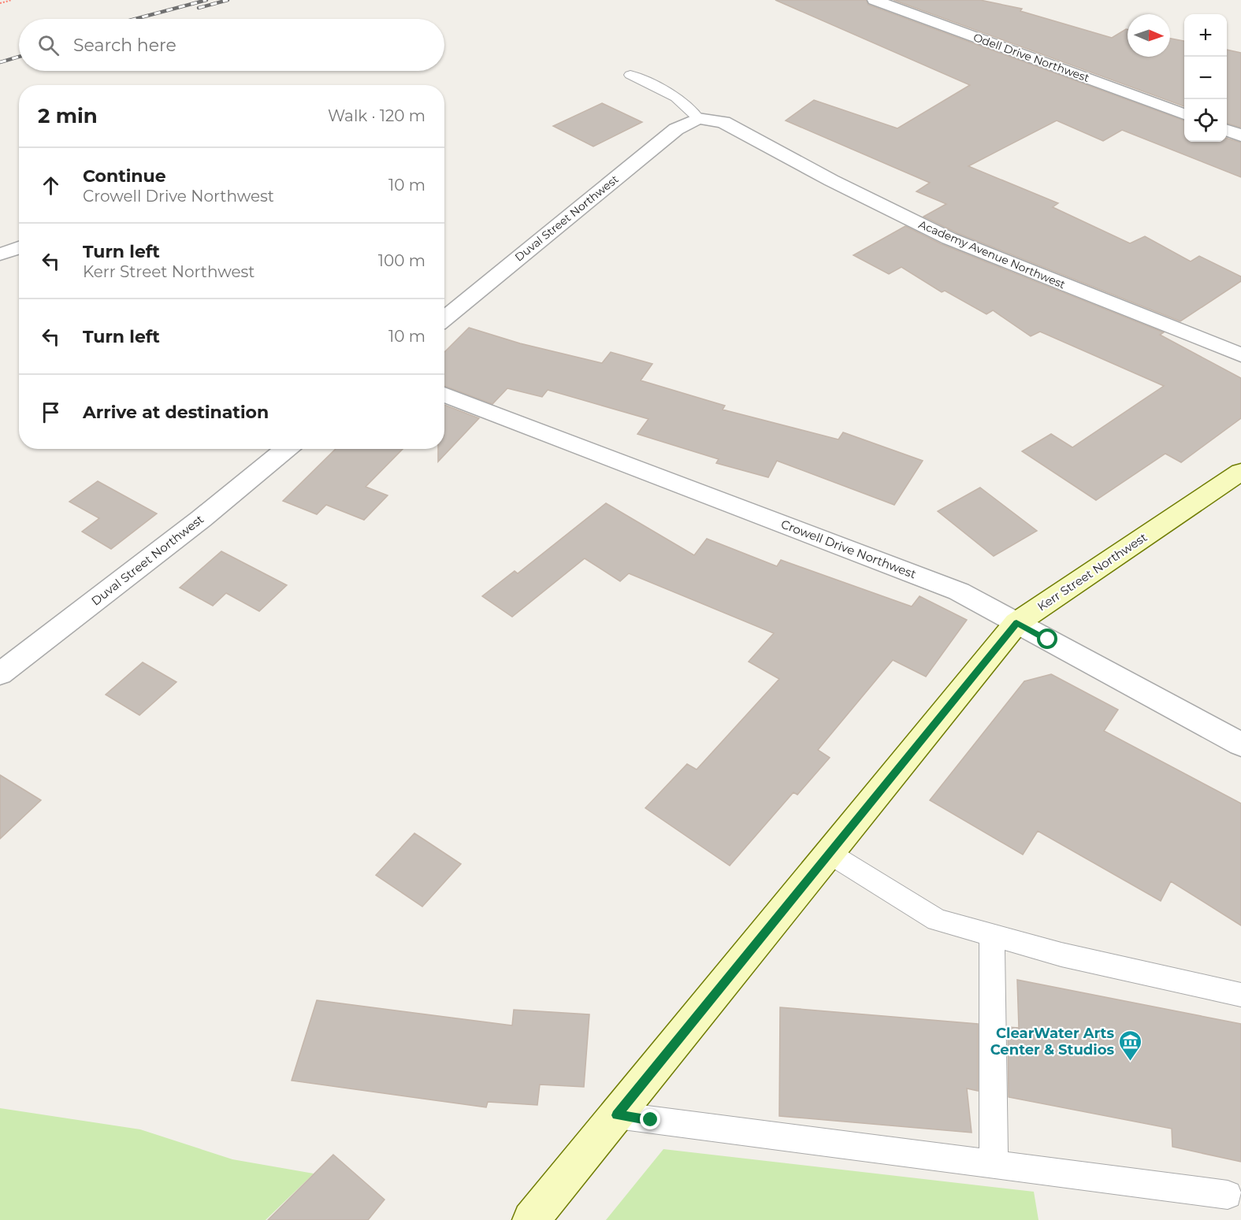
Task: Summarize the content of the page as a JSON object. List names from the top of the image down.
{
  "streets": {
    "street": [
      "Odell Drive Northwest",
      "Duval Street Northwest",
      "Academy Avenue Northwest",
      "Crowell Drive Northwest",
      "Kerr Street Northwest"
    ]
  },
  "crossings": [
    ["Duval Street Northwest", "Academy Avenue Northwest"],
    ["Crowell Drive Northwest", "Kerr Street Northwest"]
  ],
  "places": {
    "museum": ["ClearWater Arts Center & Studios"]
  },
  "north": "right",
  "page": {
    "map_buttons": ["+", "−"],
    "search": "Search here",
    "heading": ["2 min", "Walk · 120 m"],
    "list": [
      ["Continue", "Crowell Drive Northwest", "10 m"],
      ["Turn left", "Kerr Street Northwest", "100 m"],
      ["Turn left", "10 m"],
      "Arrive at destination"
    ]
  }
}
